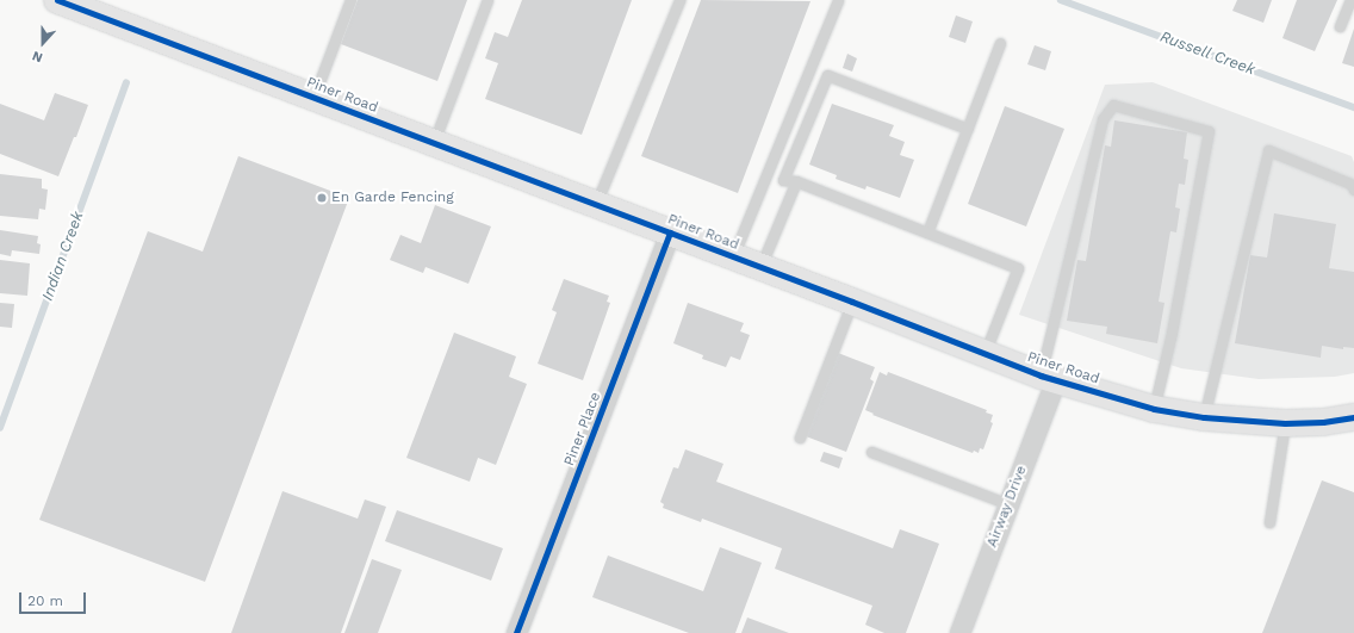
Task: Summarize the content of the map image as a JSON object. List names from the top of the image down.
{
  "streets": {
    "main road": ["Piner Road"],
    "street": ["Piner Place", "Airway Drive"]
  },
  "crossings": [
    ["Piner Road", "Piner Place"],
    ["Piner Road", "Airway Drive"]
  ],
  "water": ["Russell Creek", "Indian Creek"],
  "places": ["En Garde Fencing"],
  "scale_bar": "20 m",
  "north": "bottom"
}
